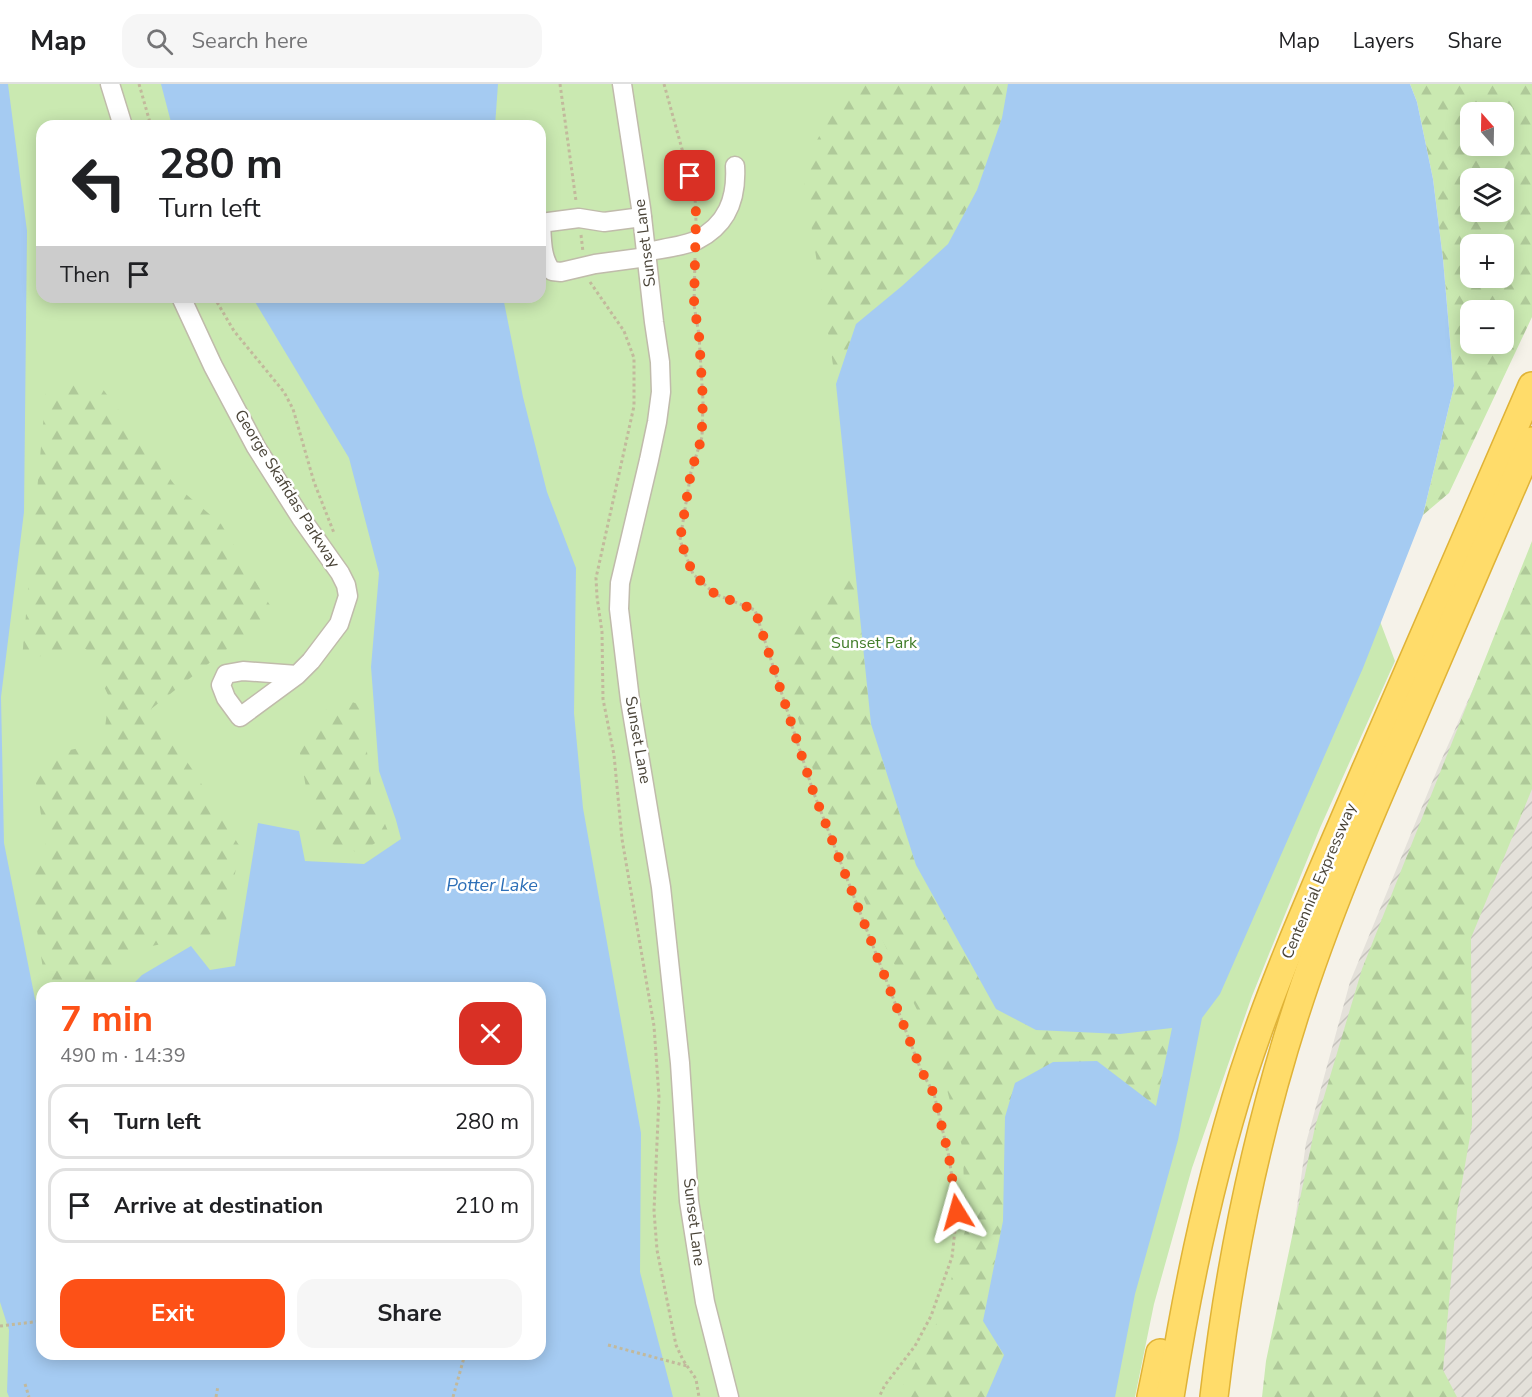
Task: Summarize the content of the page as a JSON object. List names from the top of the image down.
{
  "streets": {
    "highway": ["Centennial Expressway"],
    "lane": ["Sunset Lane", "George Skafidas Parkway"]
  },
  "water": ["Potter Lake"],
  "parks": ["Sunset Park"],
  "north": "top",
  "page": {
    "header": "Map",
    "search": "Search here",
    "nav": ["Map", "Layers", "Share"],
    "map_buttons": ["+", "−"],
    "turn": ["280 m", "Turn left"],
    "then": "Then",
    "heading": ["7 min", "490 m · 14:39"],
    "list": [
      {
        "name": "Turn left",
        "value": "280 m"
      },
      {
        "name": "Arrive at destination",
        "value": "210 m"
      }
    ],
    "buttons": ["Exit", "Share"]
  }
}
